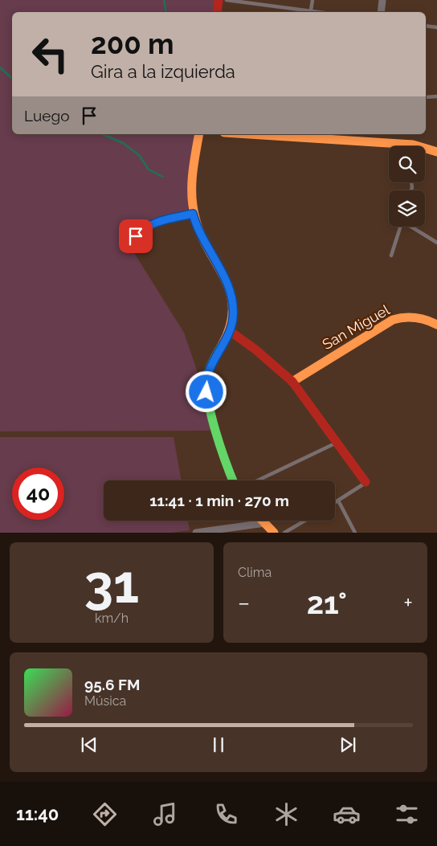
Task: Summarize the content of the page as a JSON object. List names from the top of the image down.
{
  "streets": {
    "street": ["San Miguel"]
  },
  "page": {
    "turn": ["200 m", "Gira a la izquierda"],
    "then": "Luego",
    "limit": "40",
    "trip": "11:41 · 1 min · 270 m",
    "tile": [
      ["31", "km/h"],
      "Clima"
    ],
    "heat": ["−", "21°", "+"],
    "song": ["95.6 FM", "Música"],
    "tabs": "11:40"
  }
}
